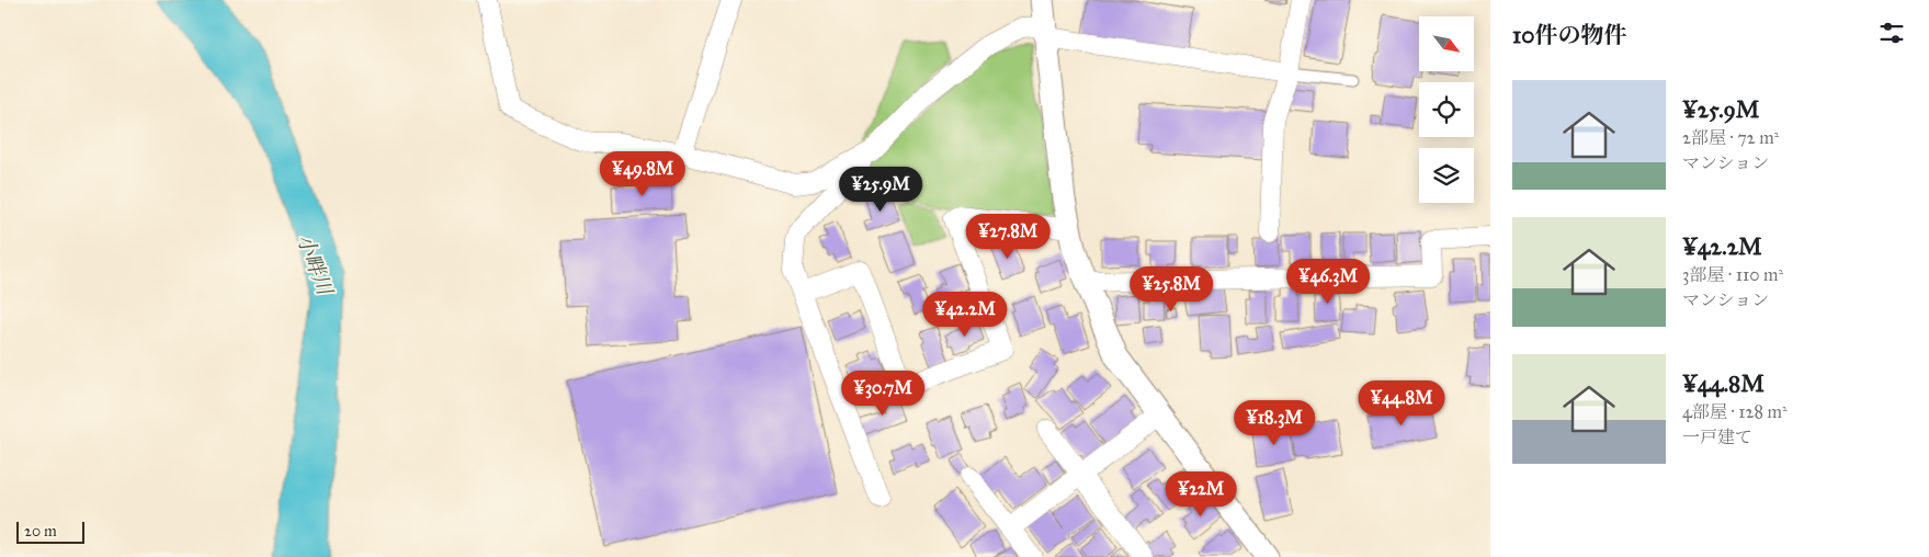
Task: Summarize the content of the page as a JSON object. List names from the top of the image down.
{
  "water": ["小畔川"],
  "scale_bar": "20 m",
  "north": "bottom right",
  "page": {
    "heading": "10件の物件",
    "list": [
      {
        "name": "¥25.9M",
        "note": "2部屋 · 72 m² · マンション"
      },
      {
        "name": "¥42.2M",
        "note": "3部屋 · 110 m² · マンション"
      },
      {
        "name": "¥44.8M",
        "note": "4部屋 · 128 m² · 一戸建て"
      }
    ],
    "price": [
      "¥49.8M",
      "¥25.9M",
      "¥27.8M",
      "¥46.3M",
      "¥25.8M",
      "¥42.2M",
      "¥30.7M",
      "¥44.8M",
      "¥18.3M",
      "¥22M"
    ],
    "scale": "20 m"
  }
}
